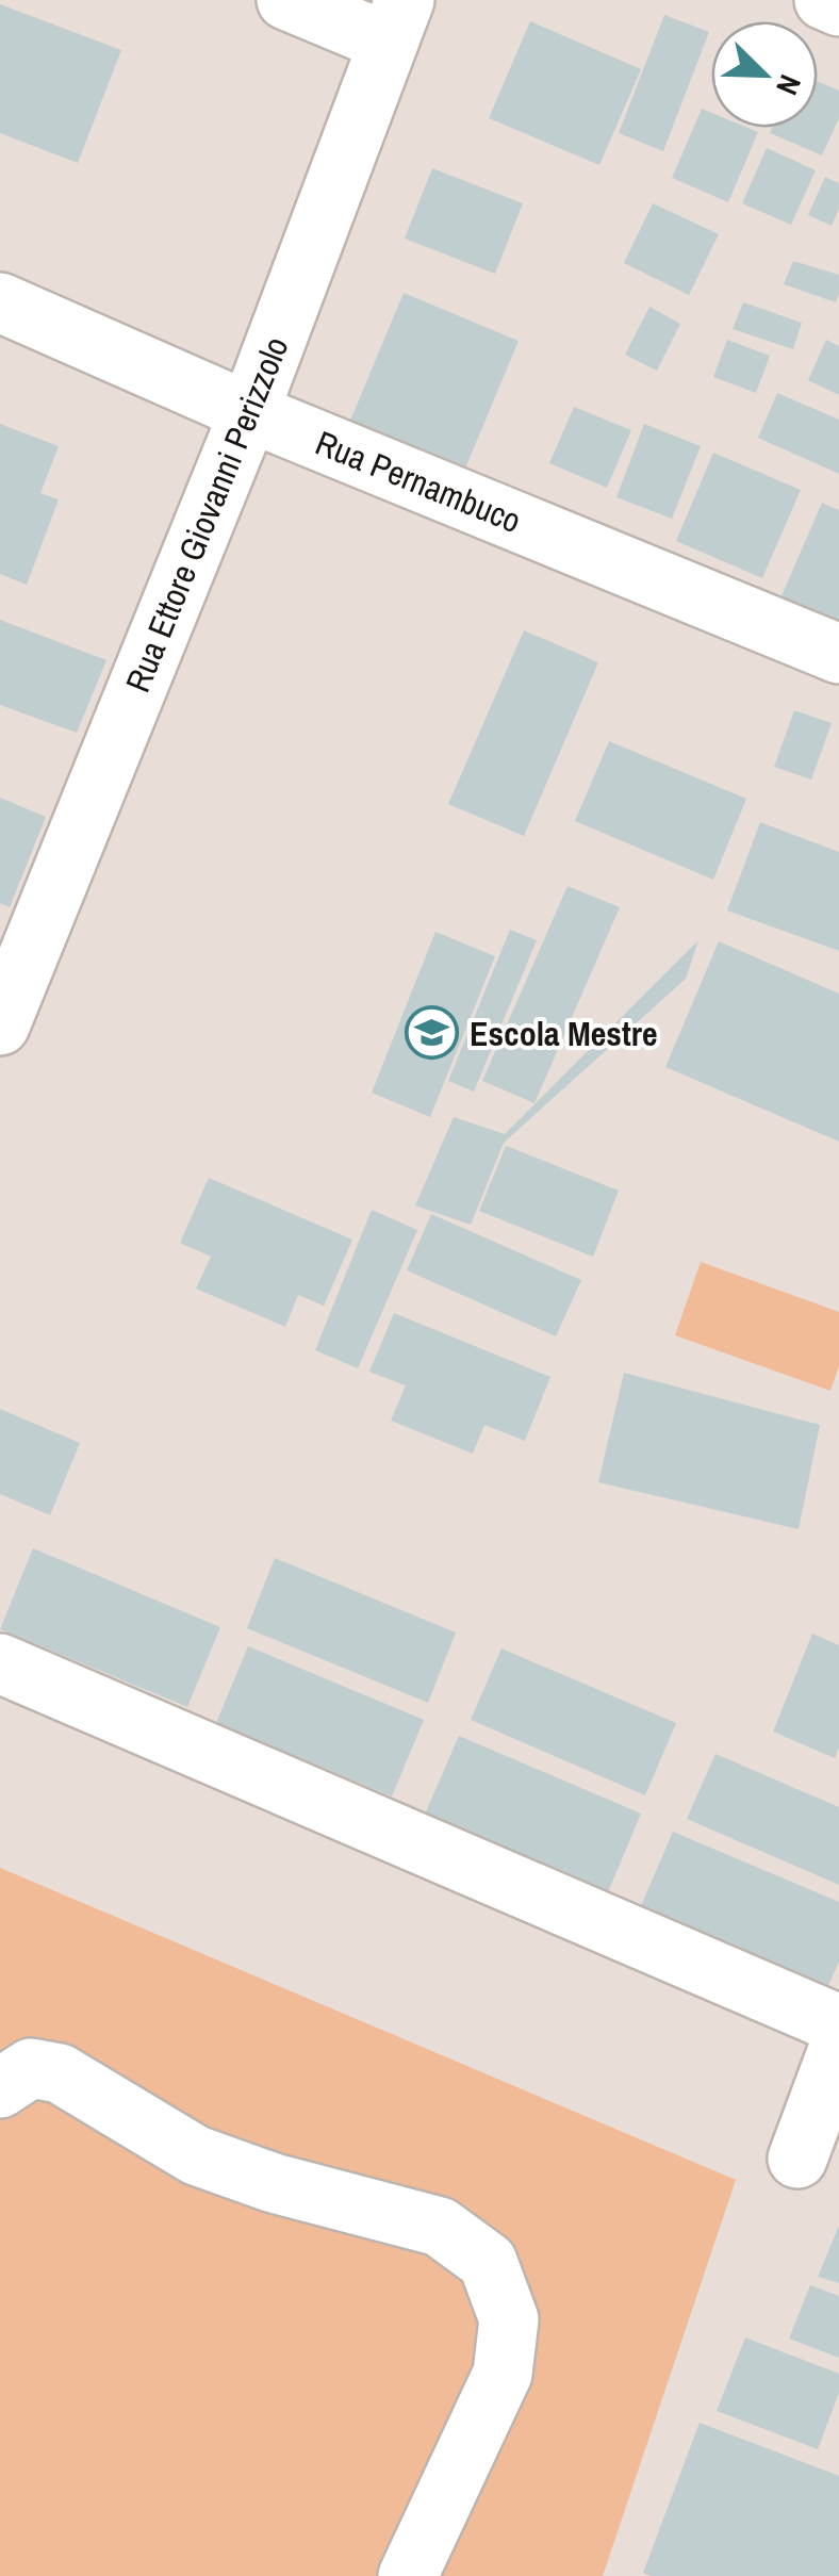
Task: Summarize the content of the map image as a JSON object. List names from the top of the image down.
{
  "streets": {
    "street": ["Rua Pernambuco", "Rua Ettore Giovanni Perizzolo"]
  },
  "crossings": [
    ["Rua Pernambuco", "Rua Ettore Giovanni Perizzolo"]
  ],
  "places": {
    "school or university": ["Escola Mestre"]
  },
  "north": "bottom right"
}
